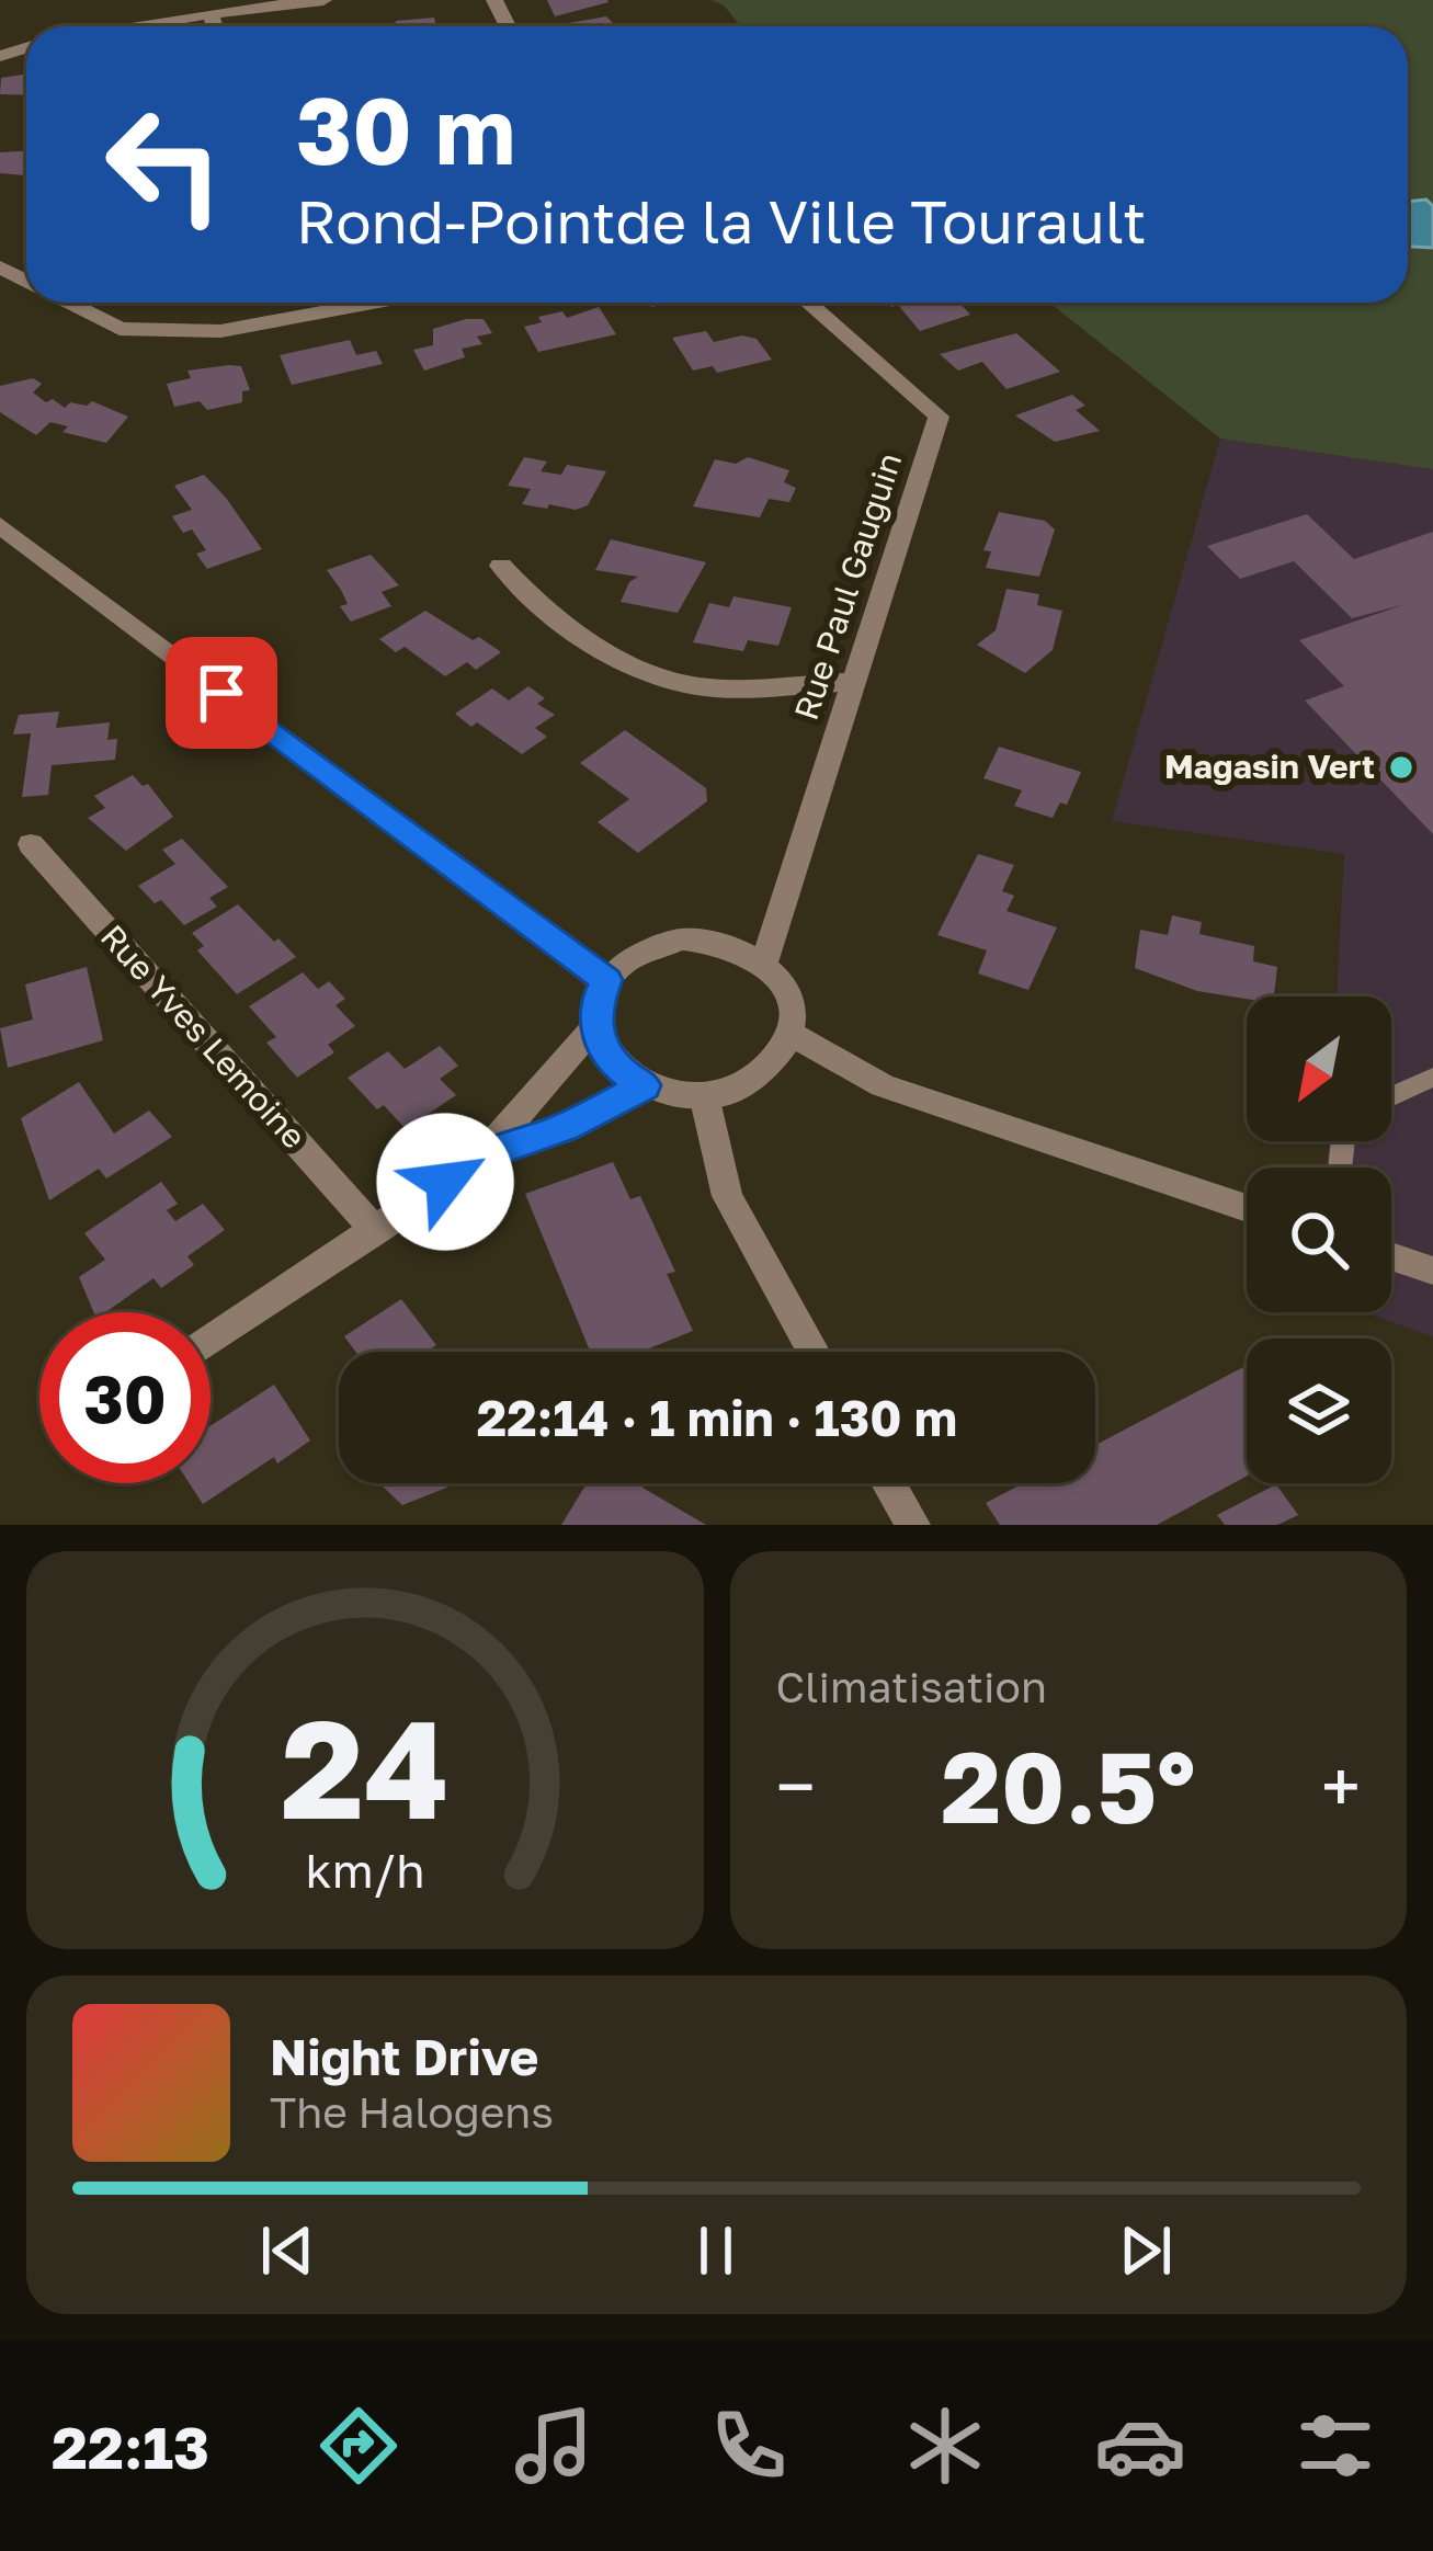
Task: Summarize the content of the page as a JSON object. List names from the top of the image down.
{
  "streets": {
    "street": ["Rue Paul Gauguin", "Rue Yves Lemoine"]
  },
  "places": ["Magasin Vert"],
  "north": "bottom left",
  "page": {
    "turn": ["30 m", "Rond-Pointde la Ville Tourault"],
    "limit": "30",
    "trip": "22:14 · 1 min · 130 m",
    "tile": "Climatisation",
    "heat": ["−", "20.5°", "+"],
    "song": ["Night Drive", "The Halogens"],
    "tabs": "22:13",
    "gauge": ["24", "km/h"]
  }
}
